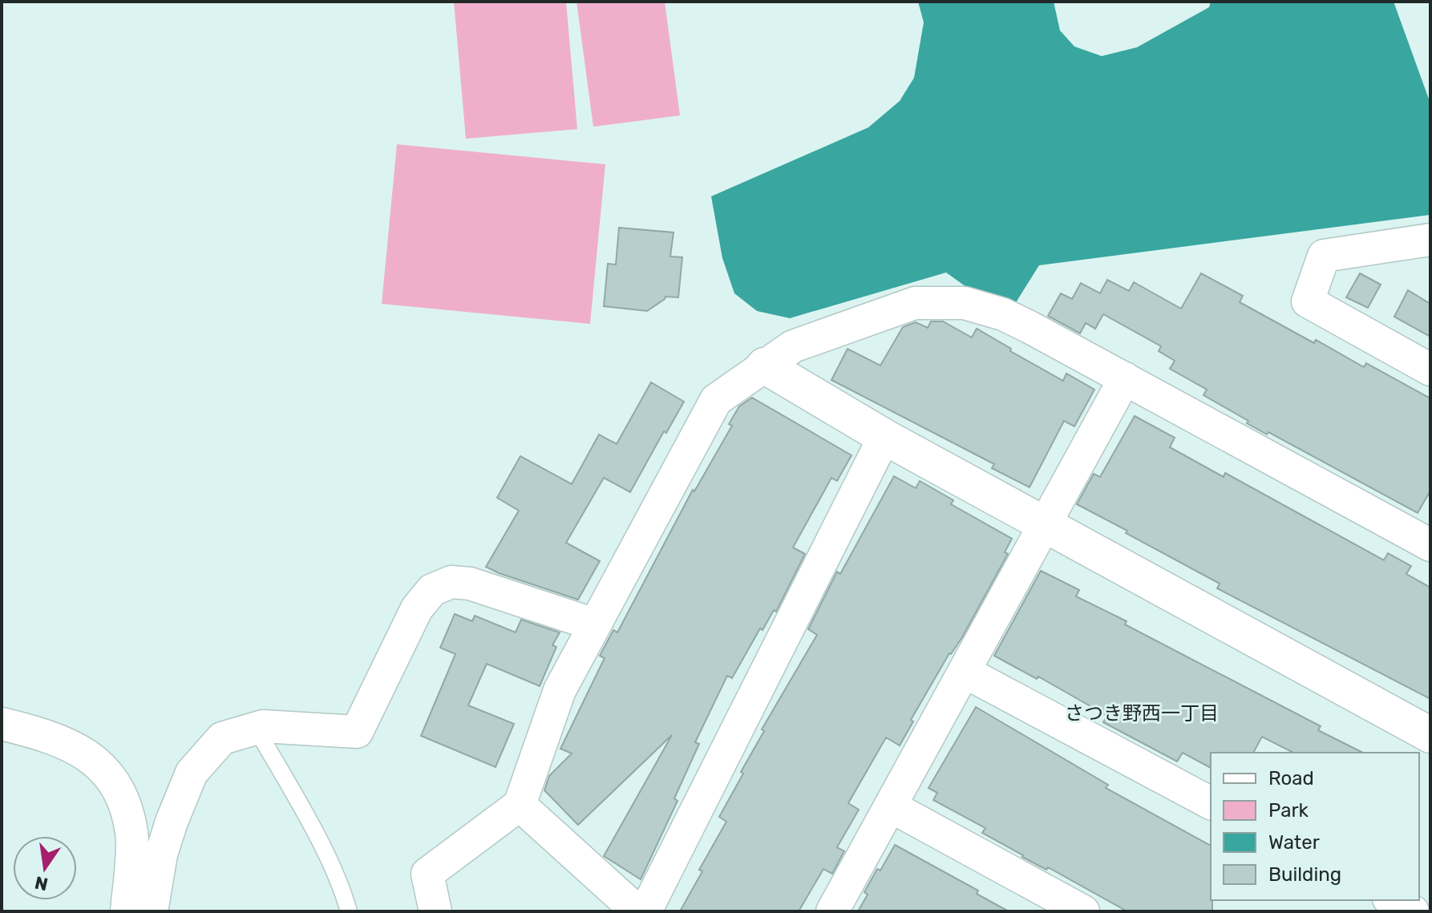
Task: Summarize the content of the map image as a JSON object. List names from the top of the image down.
{
  "districts": ["さつき野西一丁目"],
  "legend": [
    "Road",
    "Park",
    "Water",
    "Building"
  ],
  "north": "bottom"
}
